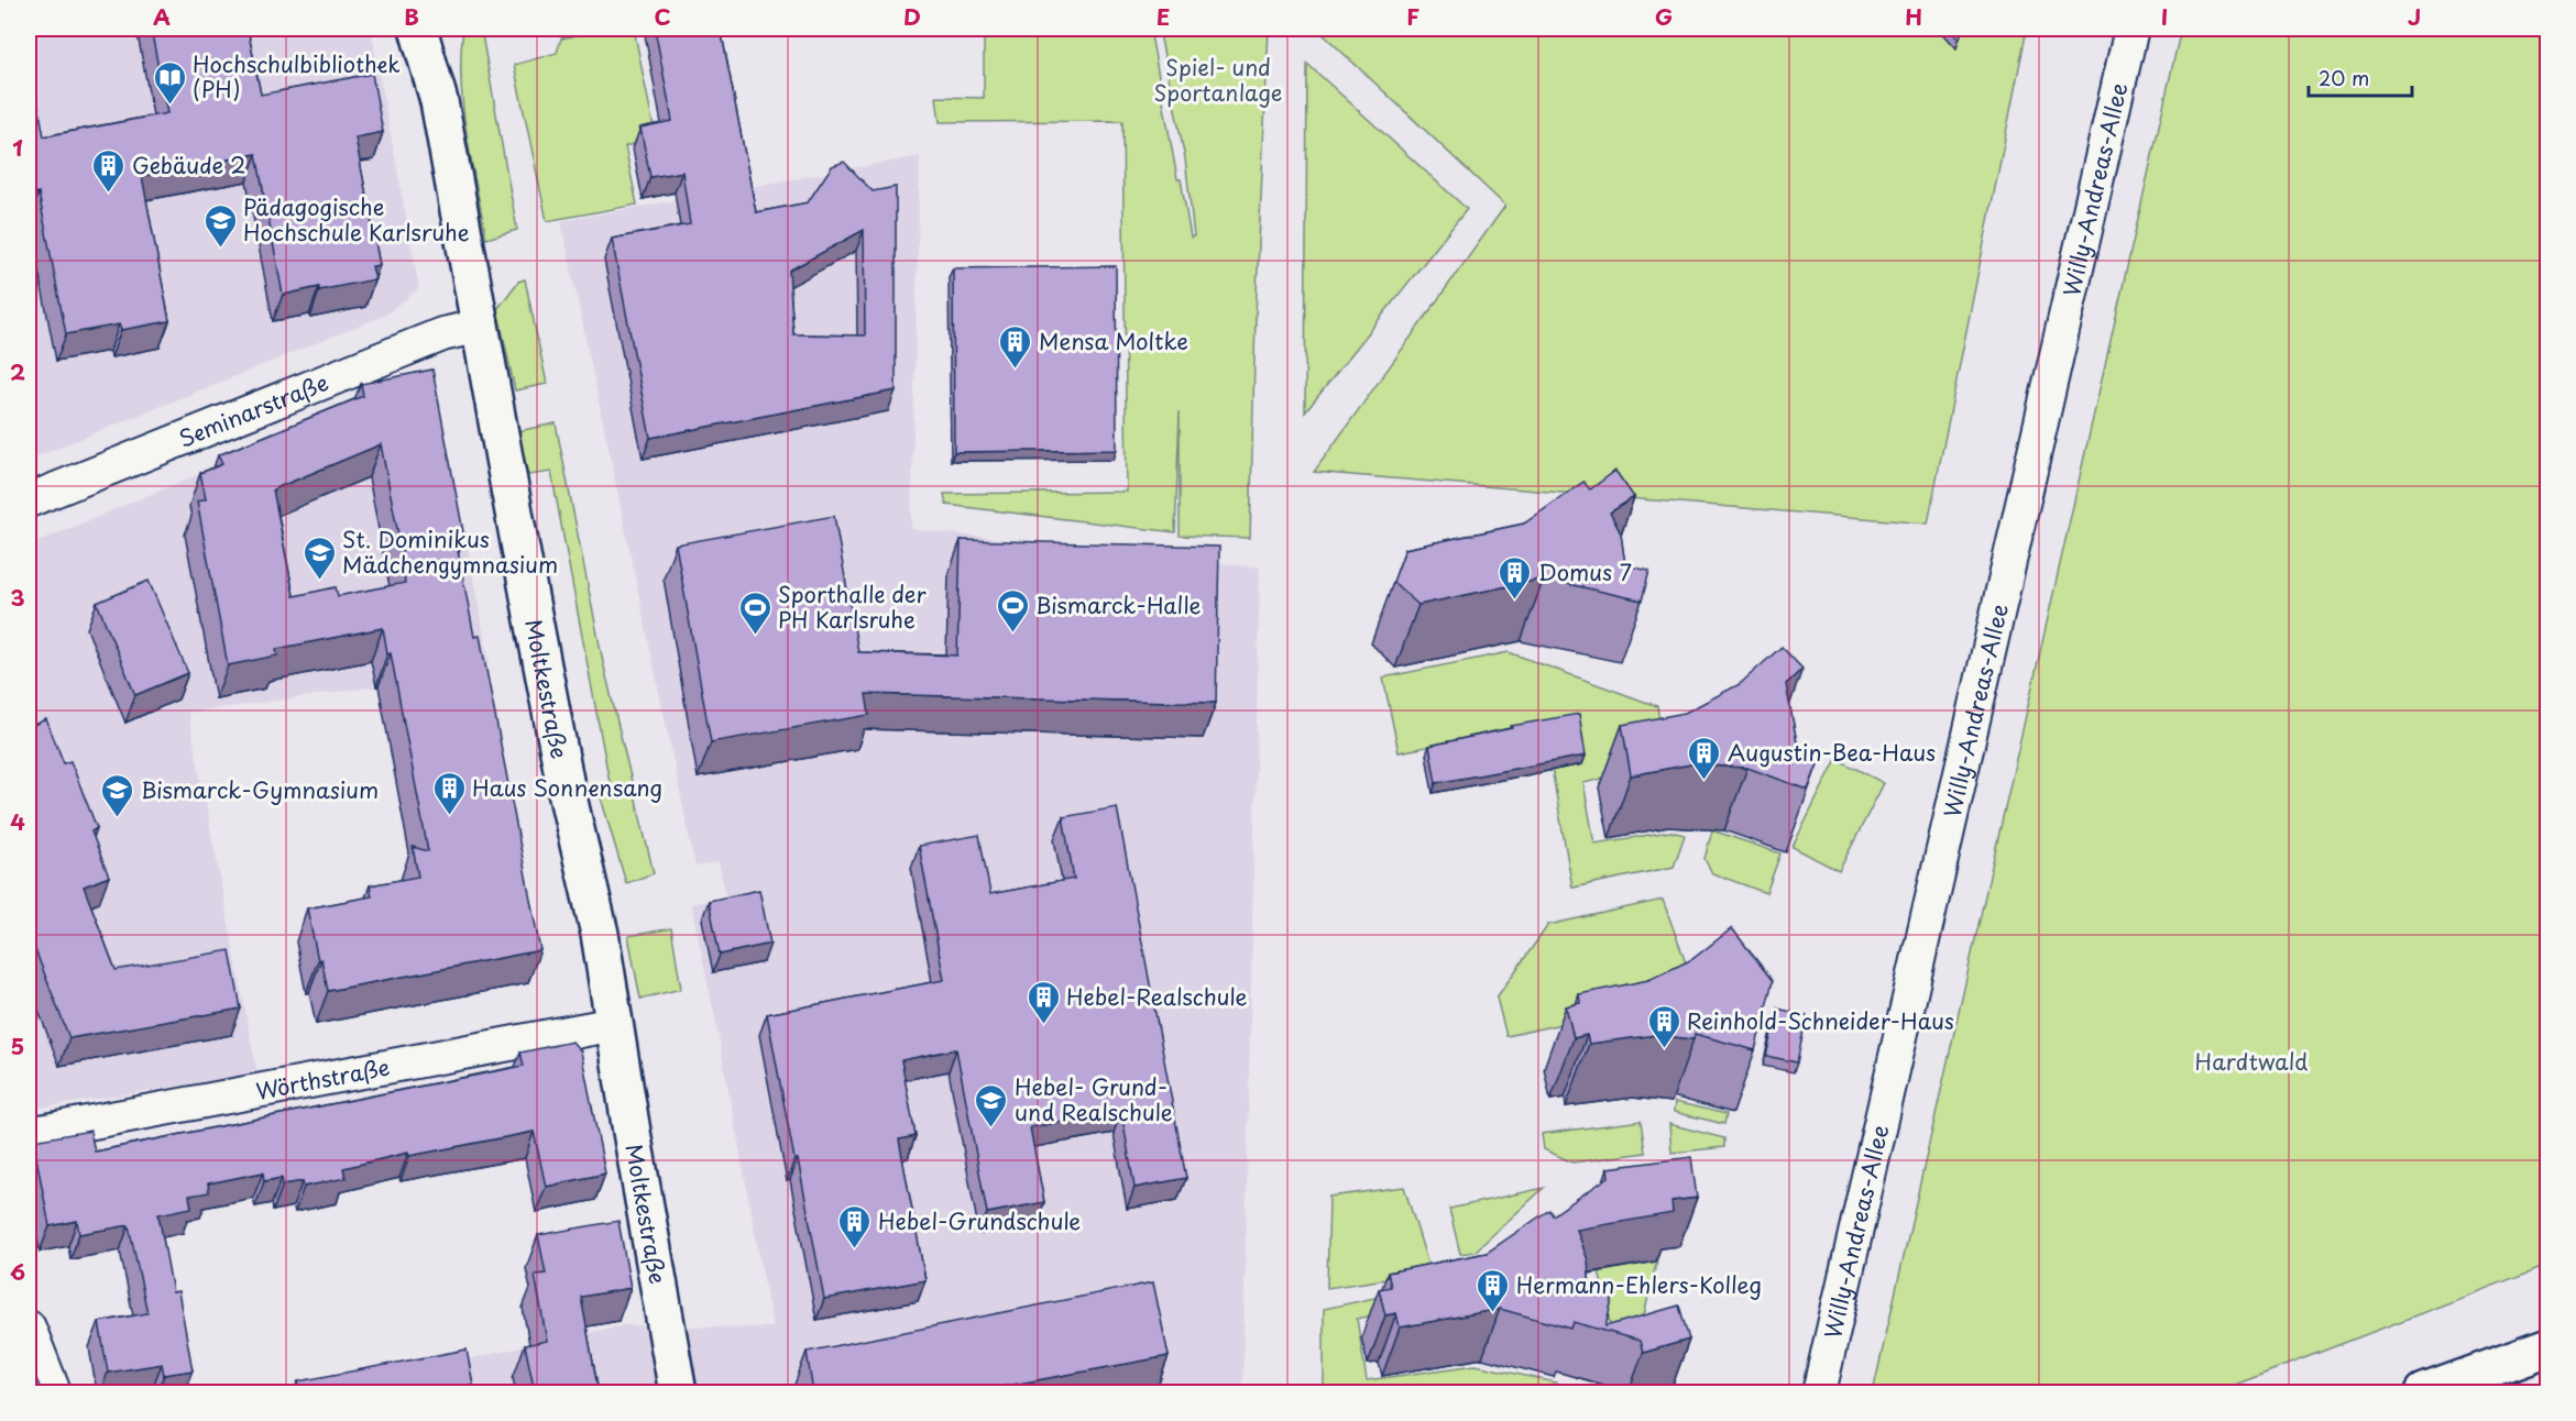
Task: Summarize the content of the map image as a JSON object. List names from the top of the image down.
{
  "streets": {
    "main road": ["Moltkestraße"],
    "street": ["Willy-Andreas-Allee", "Seminarstraße", "Wörthstraße"]
  },
  "crossings": [
    ["Seminarstraße", "Moltkestraße"],
    ["Moltkestraße", "Wörthstraße"]
  ],
  "parks": ["Spiel- und Sportanlage", "Hardtwald"],
  "places": {
    "library": ["Hochschulbibliothek (PH)"],
    "building": [
      "Gebäude 2",
      "Mensa Moltke",
      "Domus 7",
      "Augustin-Bea-Haus",
      "Haus Sonnensang",
      "Hebel-Realschule",
      "Reinhold-Schneider-Haus",
      "Hebel-Grundschule",
      "Hermann-Ehlers-Kolleg"
    ],
    "school or university": [
      "Pädagogische Hochschule Karlsruhe",
      "St. Dominikus Mädchengymnasium",
      "Bismarck-Gymnasium",
      "Hebel- Grund- und Realschule"
    ],
    "sports": ["Bismarck-Halle", "Sporthalle der PH Karlsruhe"]
  },
  "scale_bar": "20 m",
  "grid": {
    "columns": [
      "A",
      "B",
      "C",
      "D",
      "E",
      "F",
      "G",
      "H",
      "I",
      "J"
    ],
    "rows": [
      "1",
      "2",
      "3",
      "4",
      "5",
      "6"
    ]
  }
}
